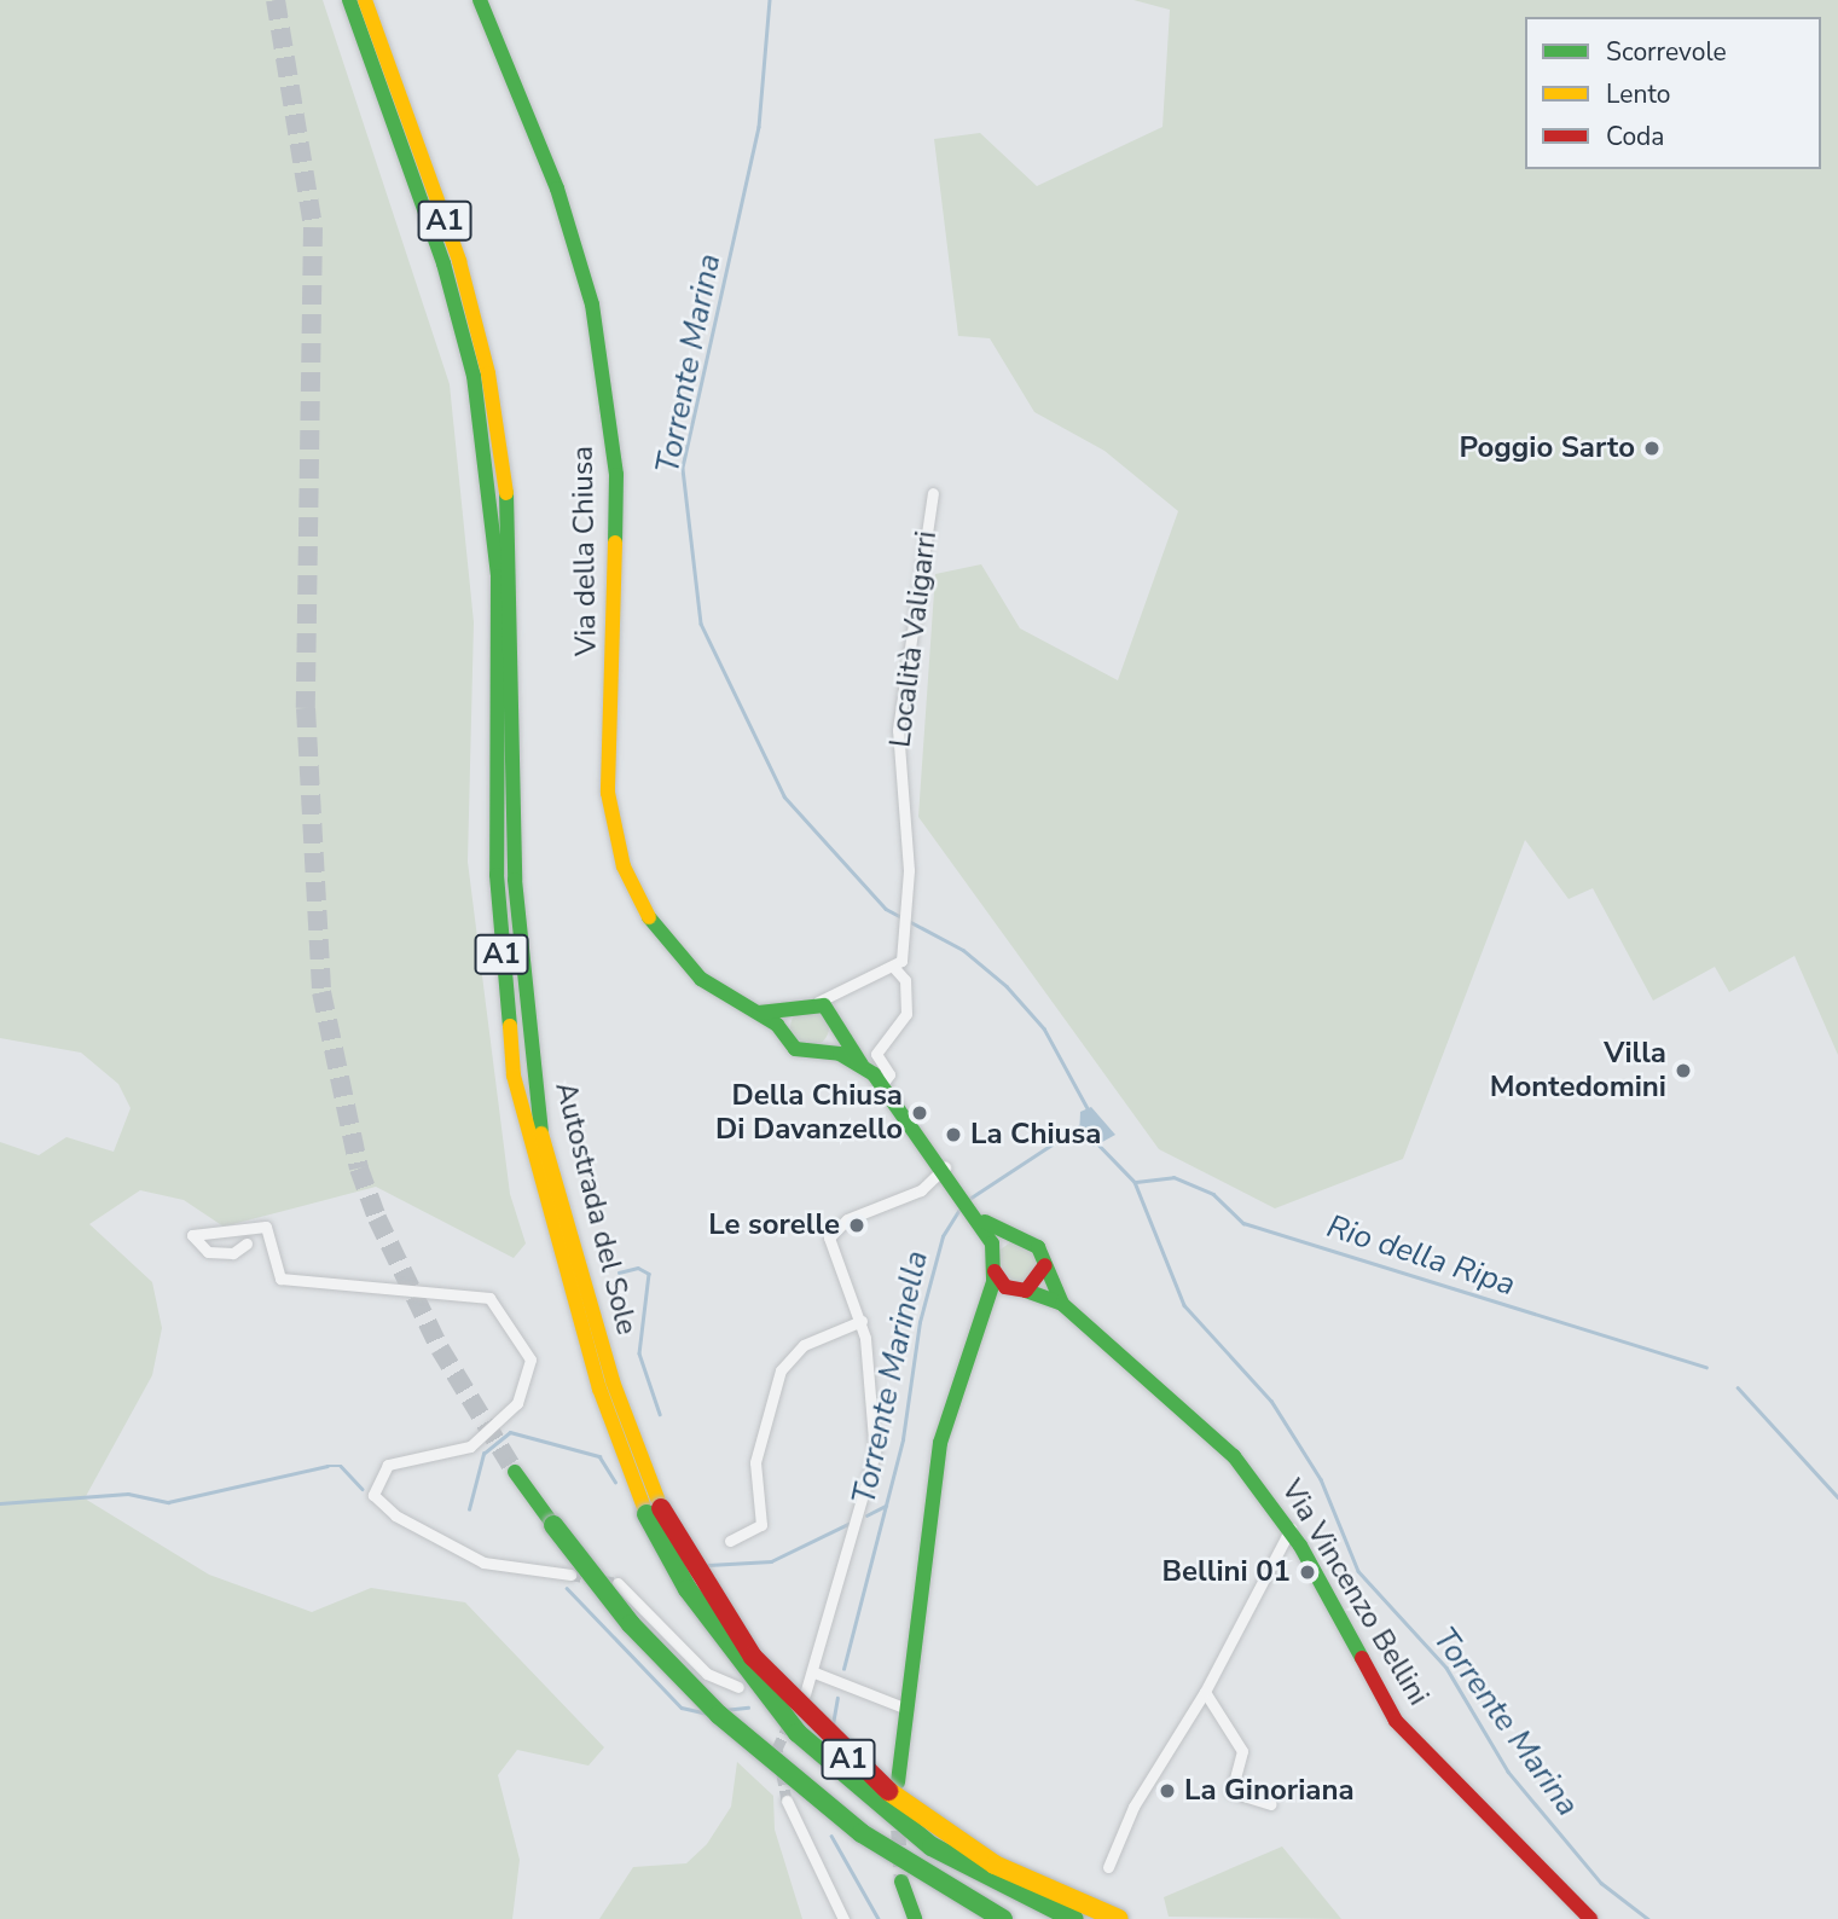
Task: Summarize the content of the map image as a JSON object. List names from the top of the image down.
{
  "streets": {
    "main road": [
      "A1",
      "Via della Chiusa",
      "Autostrada del Sole",
      "Via Vincenzo Bellini"
    ],
    "street": ["Località Valigarri"]
  },
  "crossings": [
    ["Via della Chiusa", "Via Vincenzo Bellini"]
  ],
  "water": ["Torrente Marina", "Rio della Ripa", "Torrente Marinella"],
  "places": [
    "Poggio Sarto",
    "Villa Montedomini",
    "Della Chiusa Di Davanzello",
    "La Chiusa",
    "Le sorelle",
    "Bellini 01",
    "La Ginoriana"
  ],
  "legend": ["Scorrevole", "Lento", "Coda"]
}
